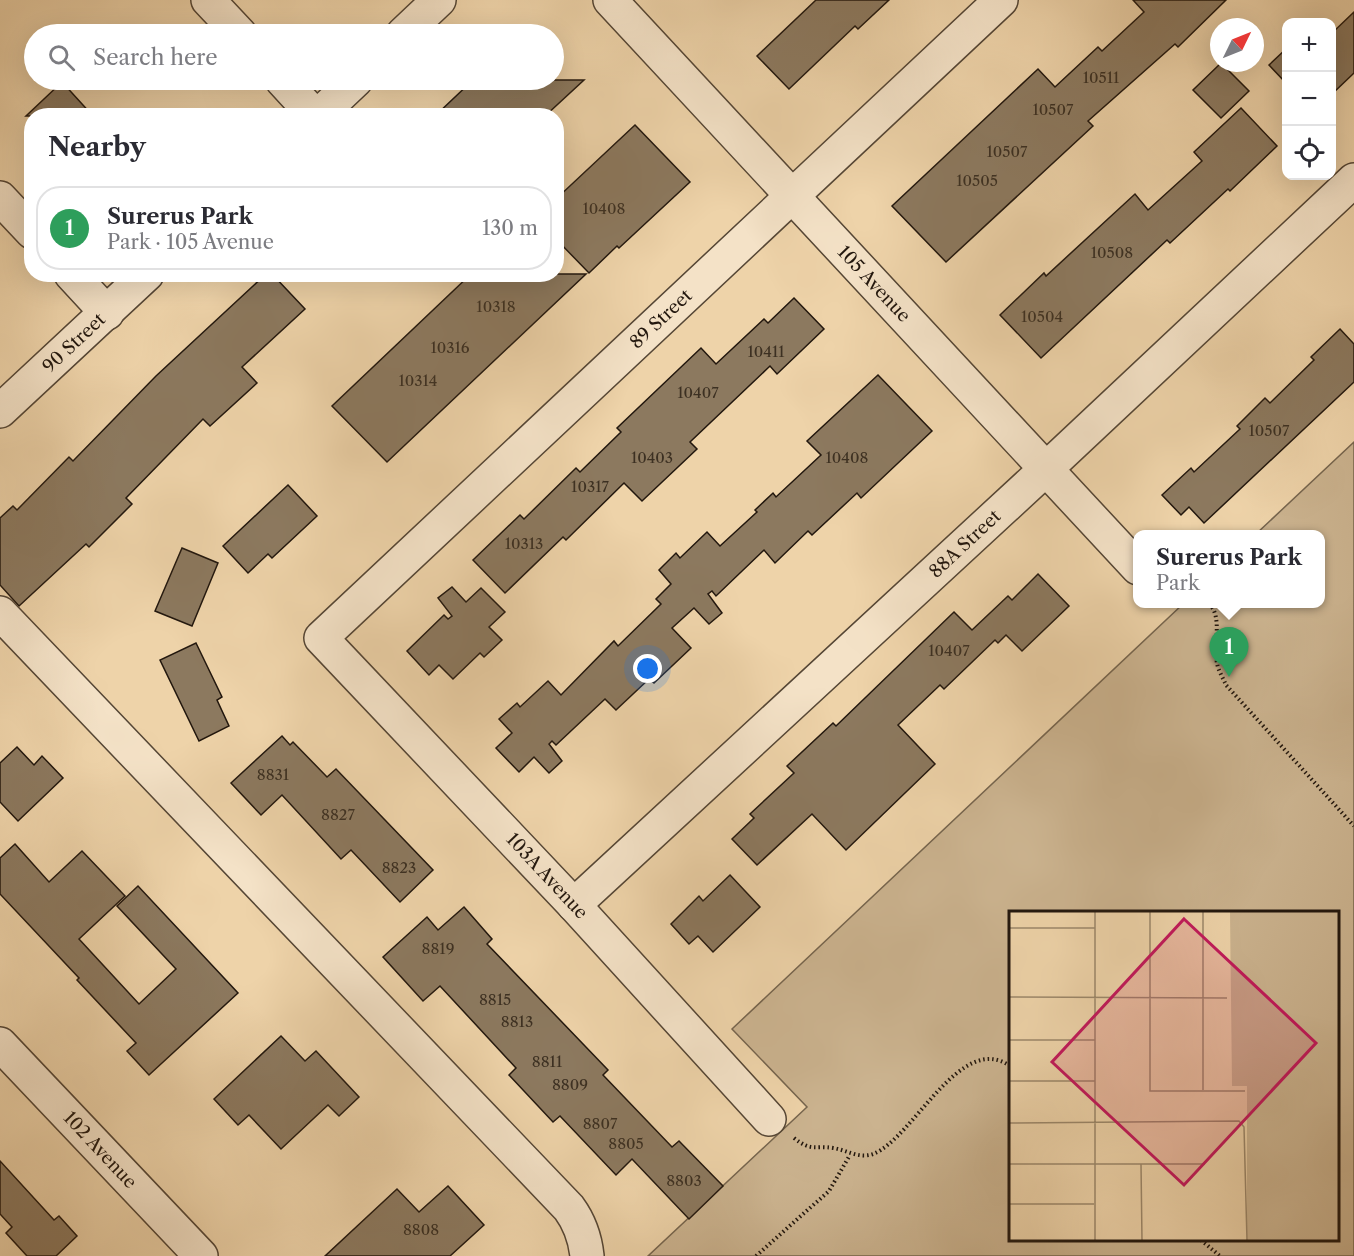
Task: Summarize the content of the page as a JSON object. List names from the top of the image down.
{
  "streets": {
    "street": [
      "105 Avenue",
      "89 Street",
      "90 Street",
      "88A Street",
      "103A Avenue",
      "102 Avenue"
    ]
  },
  "crossings": [
    ["105 Avenue", "89 Street"],
    ["105 Avenue", "88A Street"],
    ["89 Street", "103A Avenue"],
    ["88A Street", "103A Avenue"]
  ],
  "house_numbers": [
    "10511",
    "10507",
    "10507",
    "10505",
    "10408",
    "10508",
    "10318",
    "10504",
    "10316",
    "10411",
    "10314",
    "10407",
    "10507",
    "10403",
    "10408",
    "10317",
    "10313",
    "10407",
    "8831",
    "8827",
    "8823",
    "8819",
    "8815",
    "8813",
    "8811",
    "8809",
    "8807",
    "8805",
    "8803",
    "8808"
  ],
  "north": "top right",
  "page": {
    "map_buttons": ["+", "−"],
    "search": "Search here",
    "heading": "Nearby",
    "list": [
      {
        "mark": "1",
        "name": "Surerus Park",
        "note": "Park · 105 Avenue",
        "value": "130 m"
      }
    ],
    "popup": ["Surerus Park", "Park"],
    "pins": "1"
  }
}
